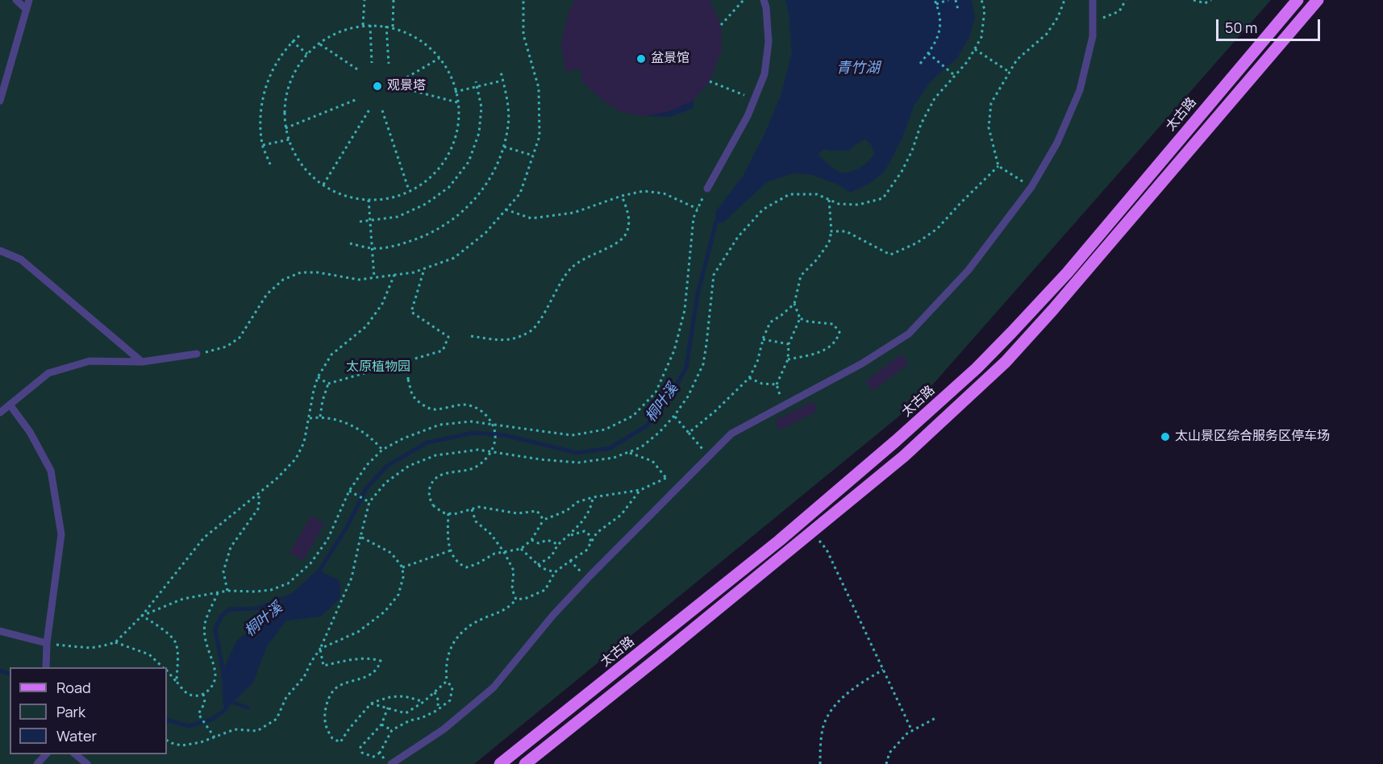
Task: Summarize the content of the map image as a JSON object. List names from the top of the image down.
{
  "streets": {
    "main road": ["太古路"]
  },
  "water": ["青竹湖", "桐叶溪"],
  "parks": ["太原植物园"],
  "places": ["盆景馆", "观景塔", "太山景区综合服务区停车场"],
  "legend": ["Road", "Park", "Water"],
  "scale_bar": "50 m"
}
